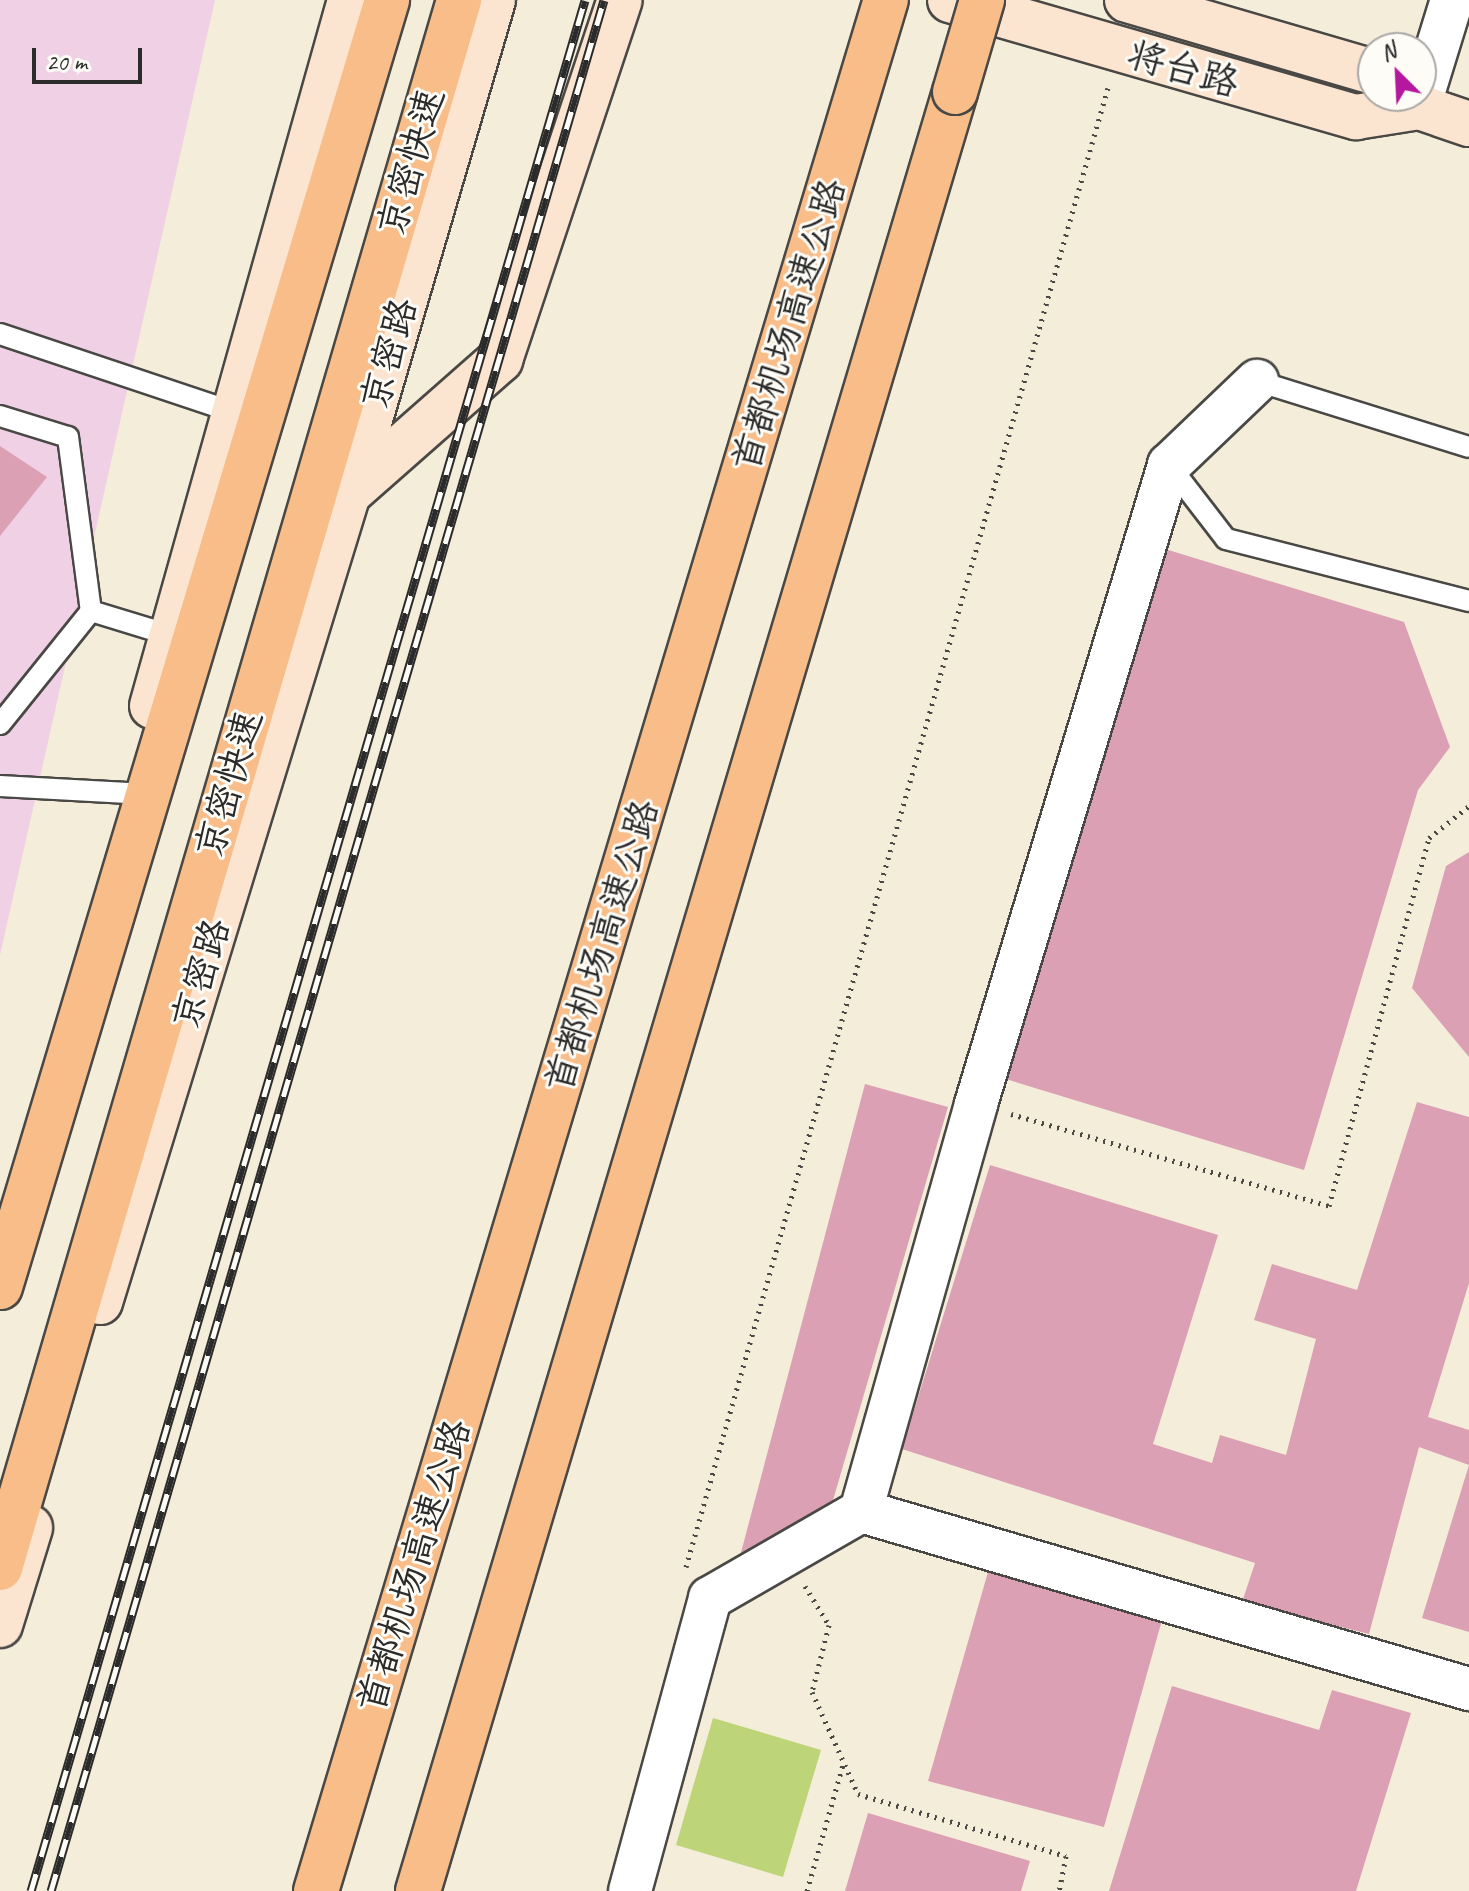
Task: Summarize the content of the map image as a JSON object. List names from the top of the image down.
{
  "streets": {
    "highway": ["京密快速", "首都机场高速公路"],
    "main road": ["将台路", "京密路"]
  },
  "scale_bar": "20 m",
  "north": "top left"
}
